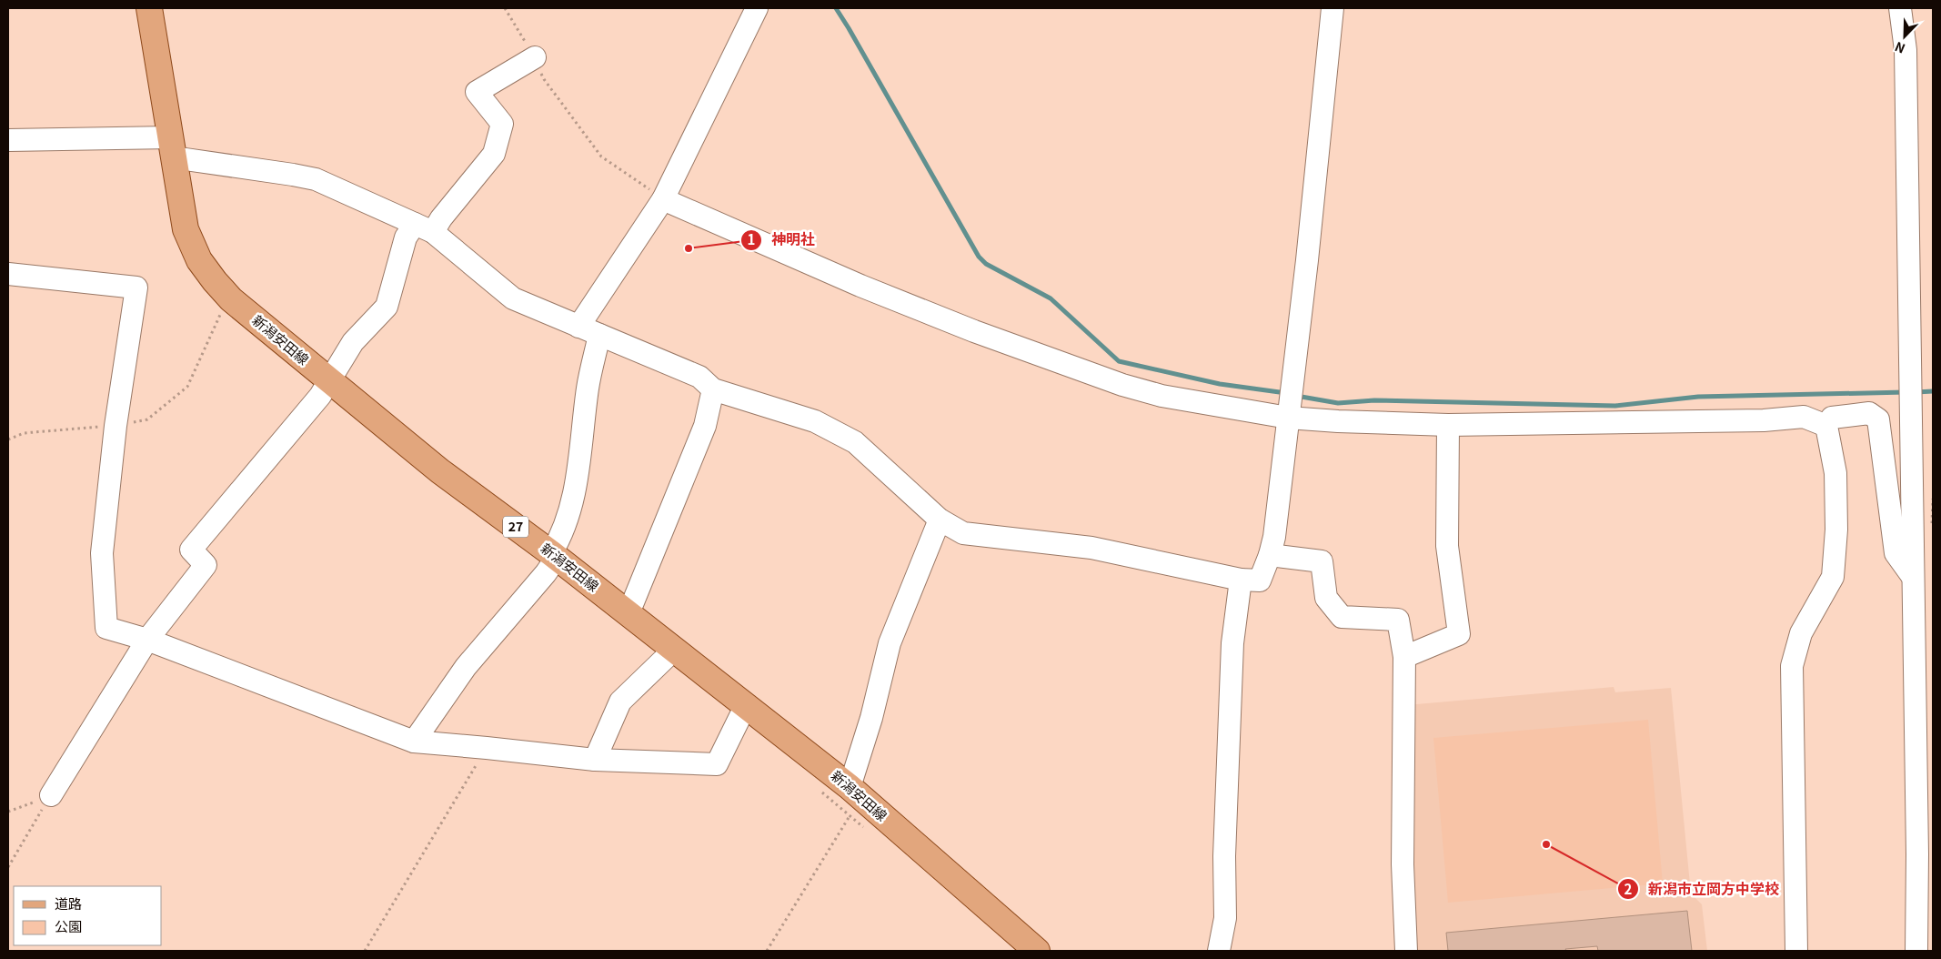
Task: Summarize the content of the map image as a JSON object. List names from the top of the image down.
{
  "streets": {
    "main road": ["新潟安田線", "27"]
  },
  "places": ["神明社", "新潟市立岡方中学校"],
  "legend": ["道路", "公園"],
  "north": "bottom left"
}
